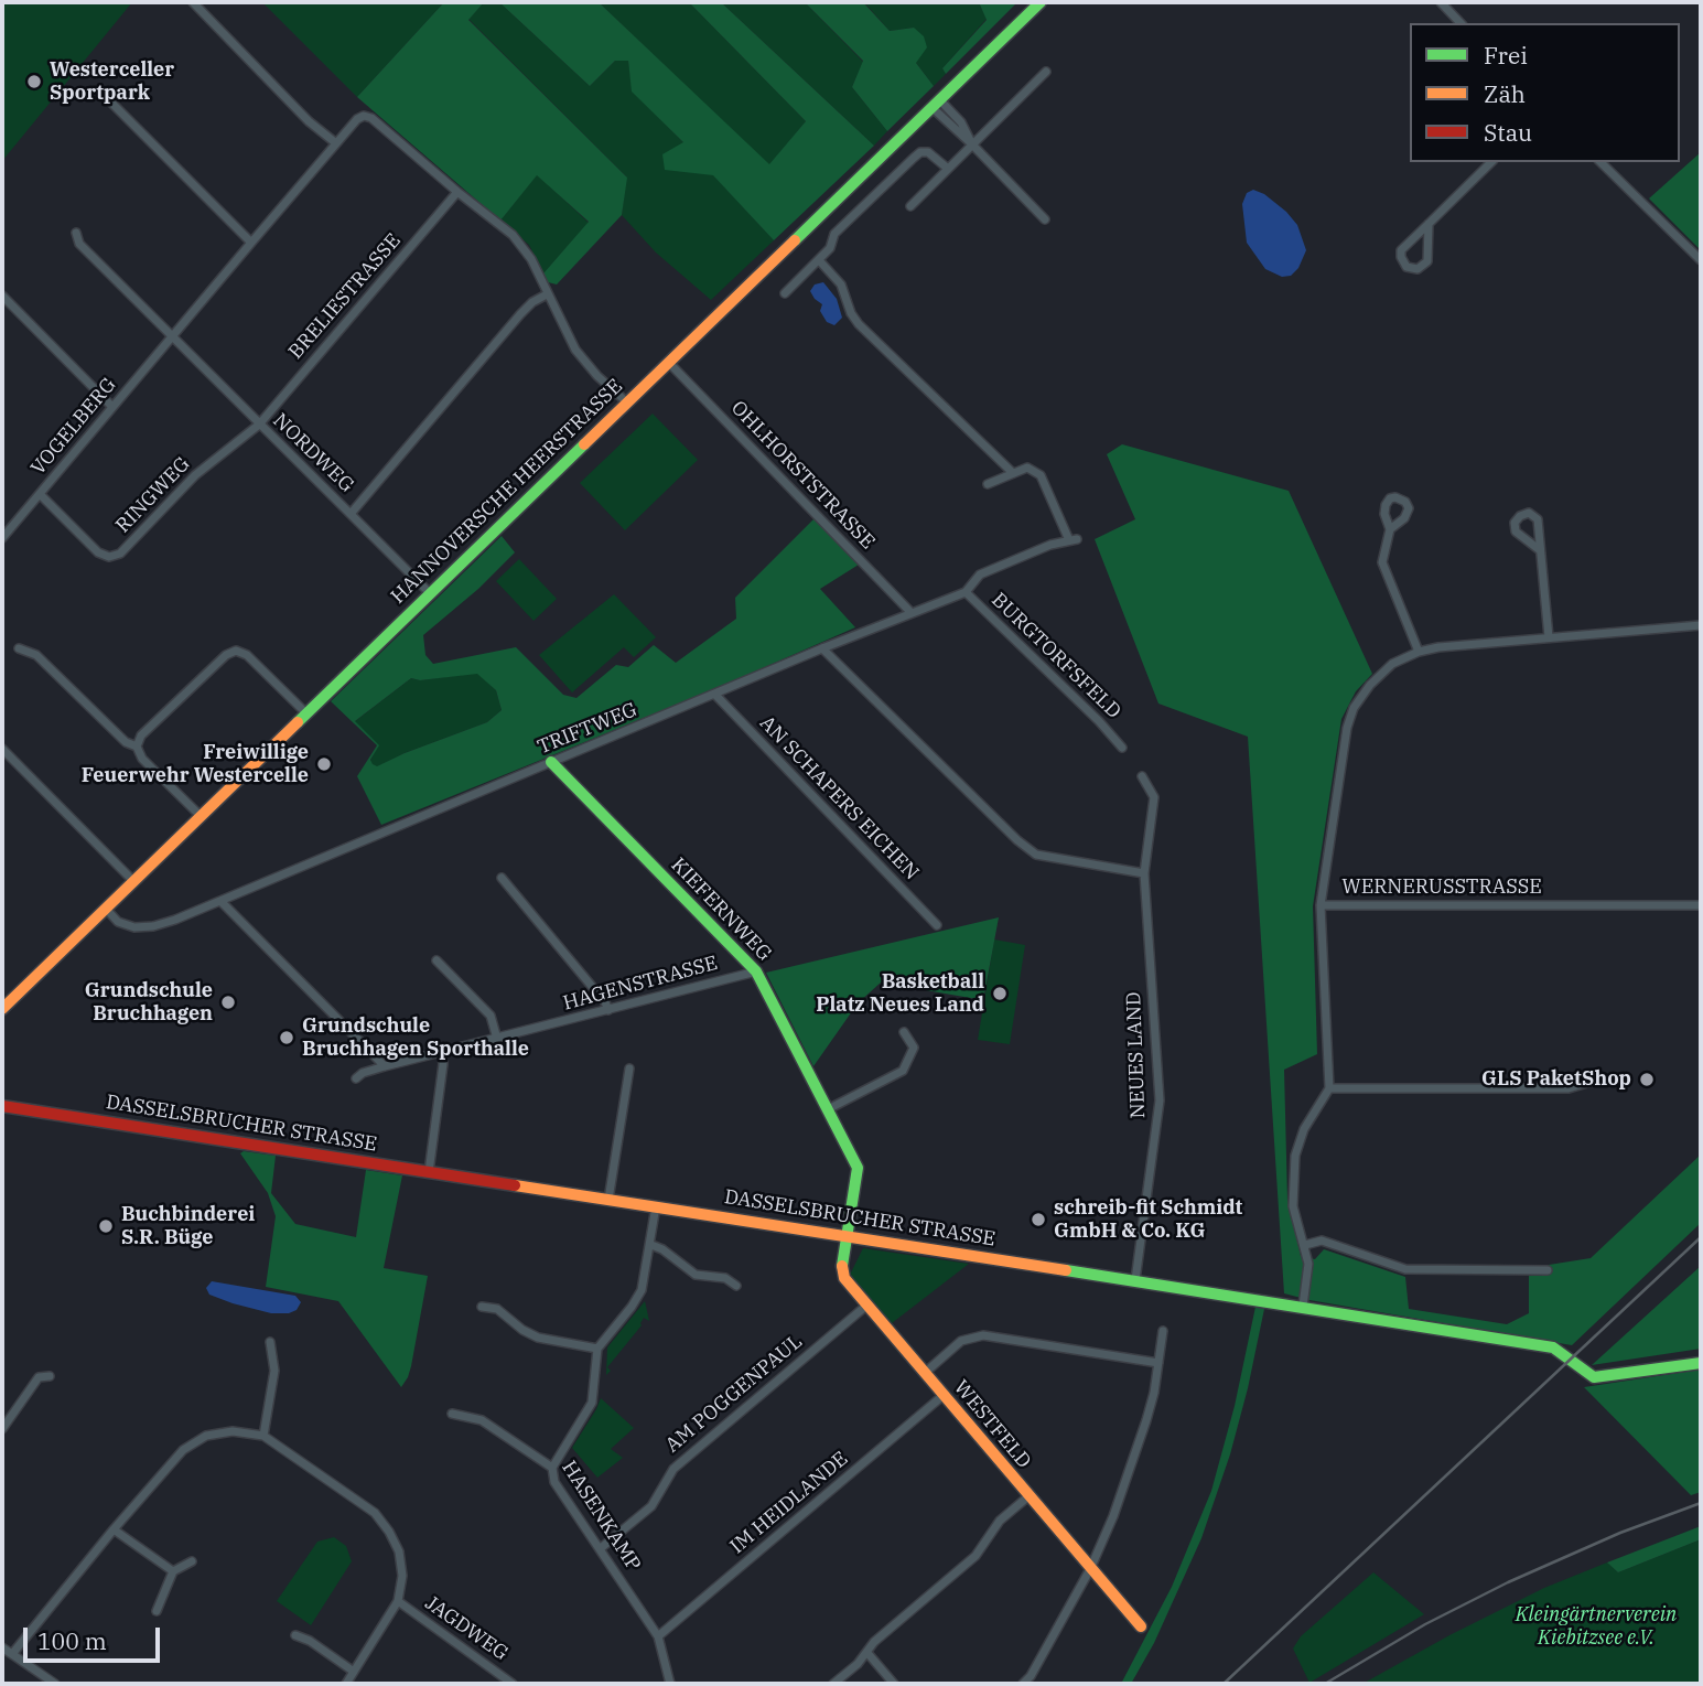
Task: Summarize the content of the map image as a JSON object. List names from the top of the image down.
{
  "streets": {
    "street": [
      "BRELIESTRASSE",
      "VOGELBERG",
      "NORDWEG",
      "OHLHORSTSTRASSE",
      "HANNOVERSCHE HEERSTRASSE",
      "RINGWEG",
      "BURGTORFSFELD",
      "TRIFTWEG",
      "AN SCHAPERS EICHEN",
      "WERNERUSSTRASSE",
      "KIEFERNWEG",
      "HAGENSTRASSE",
      "NEUES LAND",
      "DASSELSBRUCHER STRASSE",
      "AM POGGENPAUL",
      "WESTFELD",
      "IM HEIDLANDE",
      "HASENKAMP",
      "JAGDWEG"
    ]
  },
  "crossings": [
    ["BRELIESTRASSE", "VOGELBERG"],
    ["BRELIESTRASSE", "NORDWEG"],
    ["BRELIESTRASSE", "RINGWEG"],
    ["VOGELBERG", "NORDWEG"],
    ["VOGELBERG", "RINGWEG"],
    ["NORDWEG", "HANNOVERSCHE HEERSTRASSE"],
    ["NORDWEG", "RINGWEG"],
    ["OHLHORSTSTRASSE", "HANNOVERSCHE HEERSTRASSE"],
    ["OHLHORSTSTRASSE", "TRIFTWEG"],
    ["HANNOVERSCHE HEERSTRASSE", "TRIFTWEG"],
    ["BURGTORFSFELD", "TRIFTWEG"],
    ["TRIFTWEG", "AN SCHAPERS EICHEN"],
    ["TRIFTWEG", "KIEFERNWEG"],
    ["KIEFERNWEG", "HAGENSTRASSE"],
    ["KIEFERNWEG", "DASSELSBRUCHER STRASSE"],
    ["KIEFERNWEG", "WESTFELD"],
    ["NEUES LAND", "DASSELSBRUCHER STRASSE"],
    ["DASSELSBRUCHER STRASSE", "WESTFELD"],
    ["AM POGGENPAUL", "WESTFELD"],
    ["AM POGGENPAUL", "HASENKAMP"],
    ["WESTFELD", "IM HEIDLANDE"],
    ["IM HEIDLANDE", "HASENKAMP"]
  ],
  "parks": ["Kleingärtnerverein Kiebitzsee e.V."],
  "places": [
    "Westerceller Sportpark",
    "Freiwillige Feuerwehr Westercelle",
    "Basketball Platz Neues Land",
    "Grundschule Bruchhagen",
    "Grundschule Bruchhagen Sporthalle",
    "GLS PaketShop",
    "schreib-fit Schmidt GmbH & Co. KG",
    "Buchbinderei S.R. Büge"
  ],
  "legend": ["Frei", "Zäh", "Stau"],
  "scale_bar": "100 m"
}
